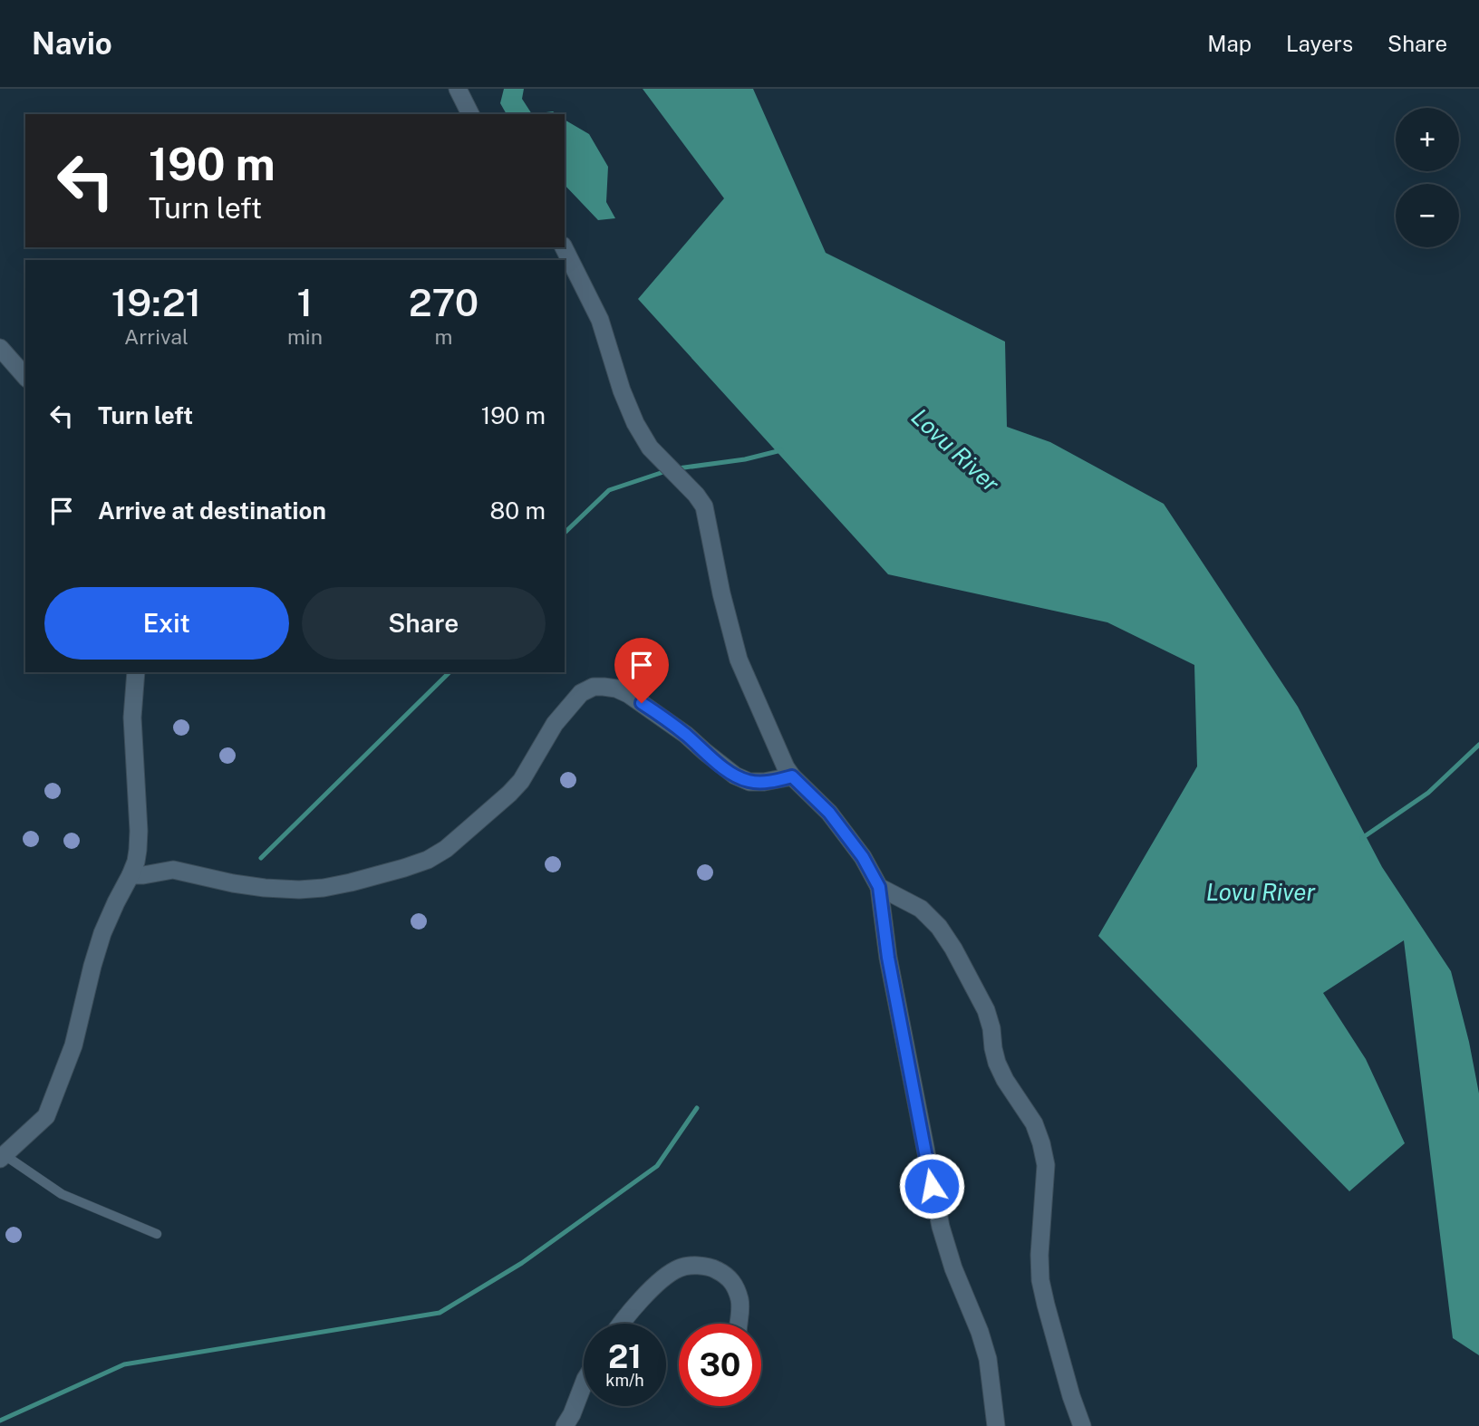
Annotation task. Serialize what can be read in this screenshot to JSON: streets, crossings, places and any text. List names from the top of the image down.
{
  "water": ["Lovu River"],
  "page": {
    "header": "Navio",
    "nav": ["Map", "Layers", "Share"],
    "map_buttons": ["+", "−"],
    "turn": ["190 m", "Turn left"],
    "eta": [
      "19:21",
      "Arrival",
      "1",
      "min",
      "270",
      "m"
    ],
    "list": [
      {
        "name": "Turn left",
        "value": "190 m"
      },
      {
        "name": "Arrive at destination",
        "value": "80 m"
      }
    ],
    "buttons": ["Exit", "Share"],
    "speed": "21 km/h",
    "limit": "30"
  }
}
